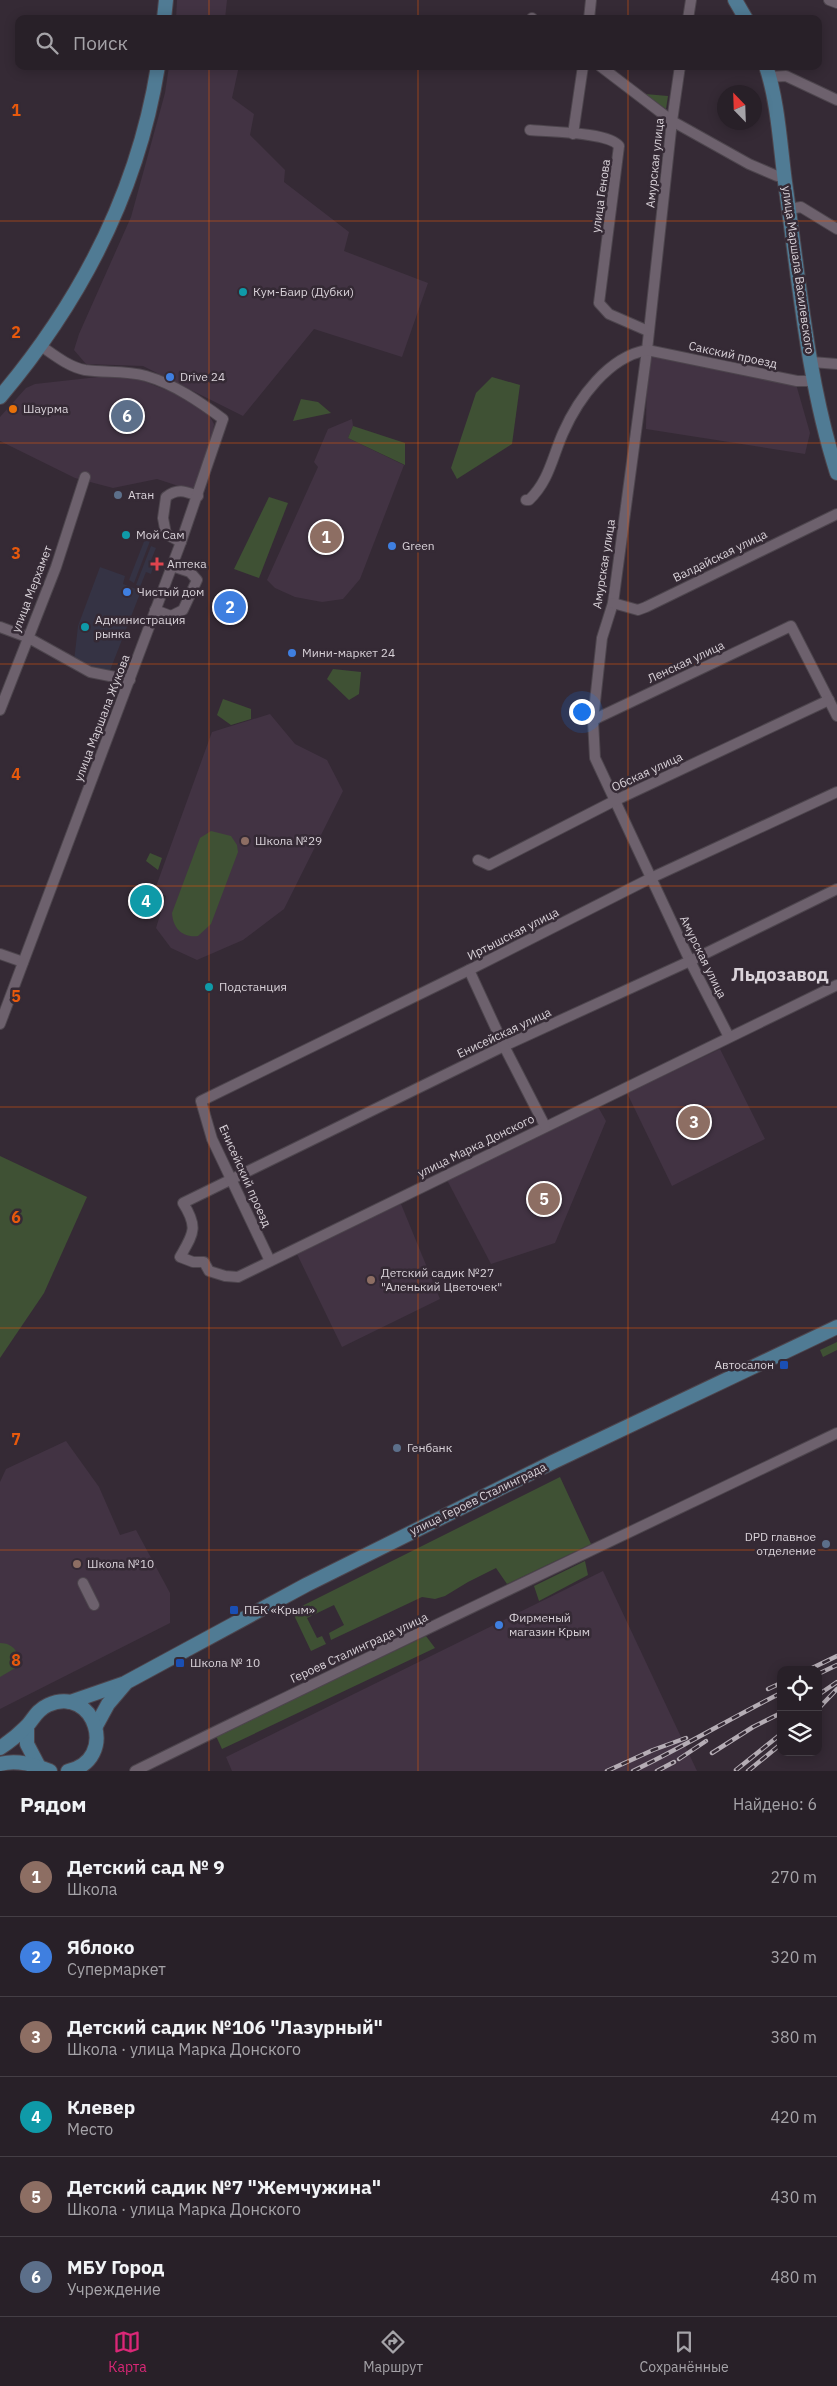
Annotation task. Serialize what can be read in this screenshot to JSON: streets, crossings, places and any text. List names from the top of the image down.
{
  "streets": {
    "main road": ["улица Маршала Василевского", "улица Героев Сталинграда"],
    "street": [
      "Амурская улица",
      "улица Генова",
      "Сакский проезд",
      "Валдайская улица",
      "улица Мерхамет",
      "Ленская улица",
      "улица Маршала Жукова",
      "Обская улица",
      "Иртышская улица",
      "Енисейская улица",
      "улица Марка Донского",
      "Енисейский проезд",
      "Героев Сталинграда улица"
    ]
  },
  "crossings": [
    ["Амурская улица", "улица Генова"],
    ["Амурская улица", "Сакский проезд"],
    ["Амурская улица", "Валдайская улица"],
    ["Амурская улица", "Ленская улица"],
    ["Амурская улица", "Обская улица"],
    ["Амурская улица", "Иртышская улица"],
    ["Амурская улица", "Енисейская улица"],
    ["Амурская улица", "улица Марка Донского"],
    ["улица Маршала Василевского", "Сакский проезд"],
    ["Ленская улица", "Обская улица"],
    ["Иртышская улица", "Енисейский проезд"],
    ["Енисейская улица", "улица Марка Донского"],
    ["Енисейская улица", "Енисейский проезд"],
    ["улица Марка Донского", "Енисейский проезд"]
  ],
  "districts": ["Льдозавод"],
  "places": {
    "other": [
      "Кум-Баир (Дубки)",
      "Drive 24",
      "Шаурма",
      "Атан",
      "Мой Сам",
      "Green",
      "Чистый дом",
      "Администрация рынка",
      "Мини-маркет 24",
      "Школа №29",
      "Подстанция",
      "Детский садик №27 \"Аленький Цветочек\"",
      "Генбанк",
      "DPD главное отделение",
      "Школа №10",
      "Фирменый магазин Крым"
    ],
    "health": ["Аптека"],
    "transit": ["Автосалон", "ПБК «Крым»", "Школа № 10"]
  },
  "north": "top left",
  "page": {
    "search": "Поиск",
    "pins": [
      "6",
      "1",
      "2",
      "4",
      "3",
      "5"
    ],
    "heading": ["Рядом", "Найдено: 6"],
    "list": [
      {
        "mark": "1",
        "name": "Детский сад № 9",
        "note": "Школа",
        "value": "270 m"
      },
      {
        "mark": "2",
        "name": "Яблоко",
        "note": "Супермаркет",
        "value": "320 m"
      },
      {
        "mark": "3",
        "name": "Детский садик №106 \"Лазурный\"",
        "note": "Школа · улица Марка Донского",
        "value": "380 m"
      },
      {
        "mark": "4",
        "name": "Клевер",
        "note": "Место",
        "value": "420 m"
      },
      {
        "mark": "5",
        "name": "Детский садик №7 \"Жемчужина\"",
        "note": "Школа · улица Марка Донского",
        "value": "430 m"
      },
      {
        "mark": "6",
        "name": "МБУ Город",
        "note": "Учреждение",
        "value": "480 m"
      }
    ],
    "nav": ["Карта", "Маршрут", "Сохранённые"]
  },
  "grid": {
    "rows": [
      "1",
      "2",
      "3",
      "4",
      "5",
      "6",
      "7",
      "8"
    ]
  }
}
